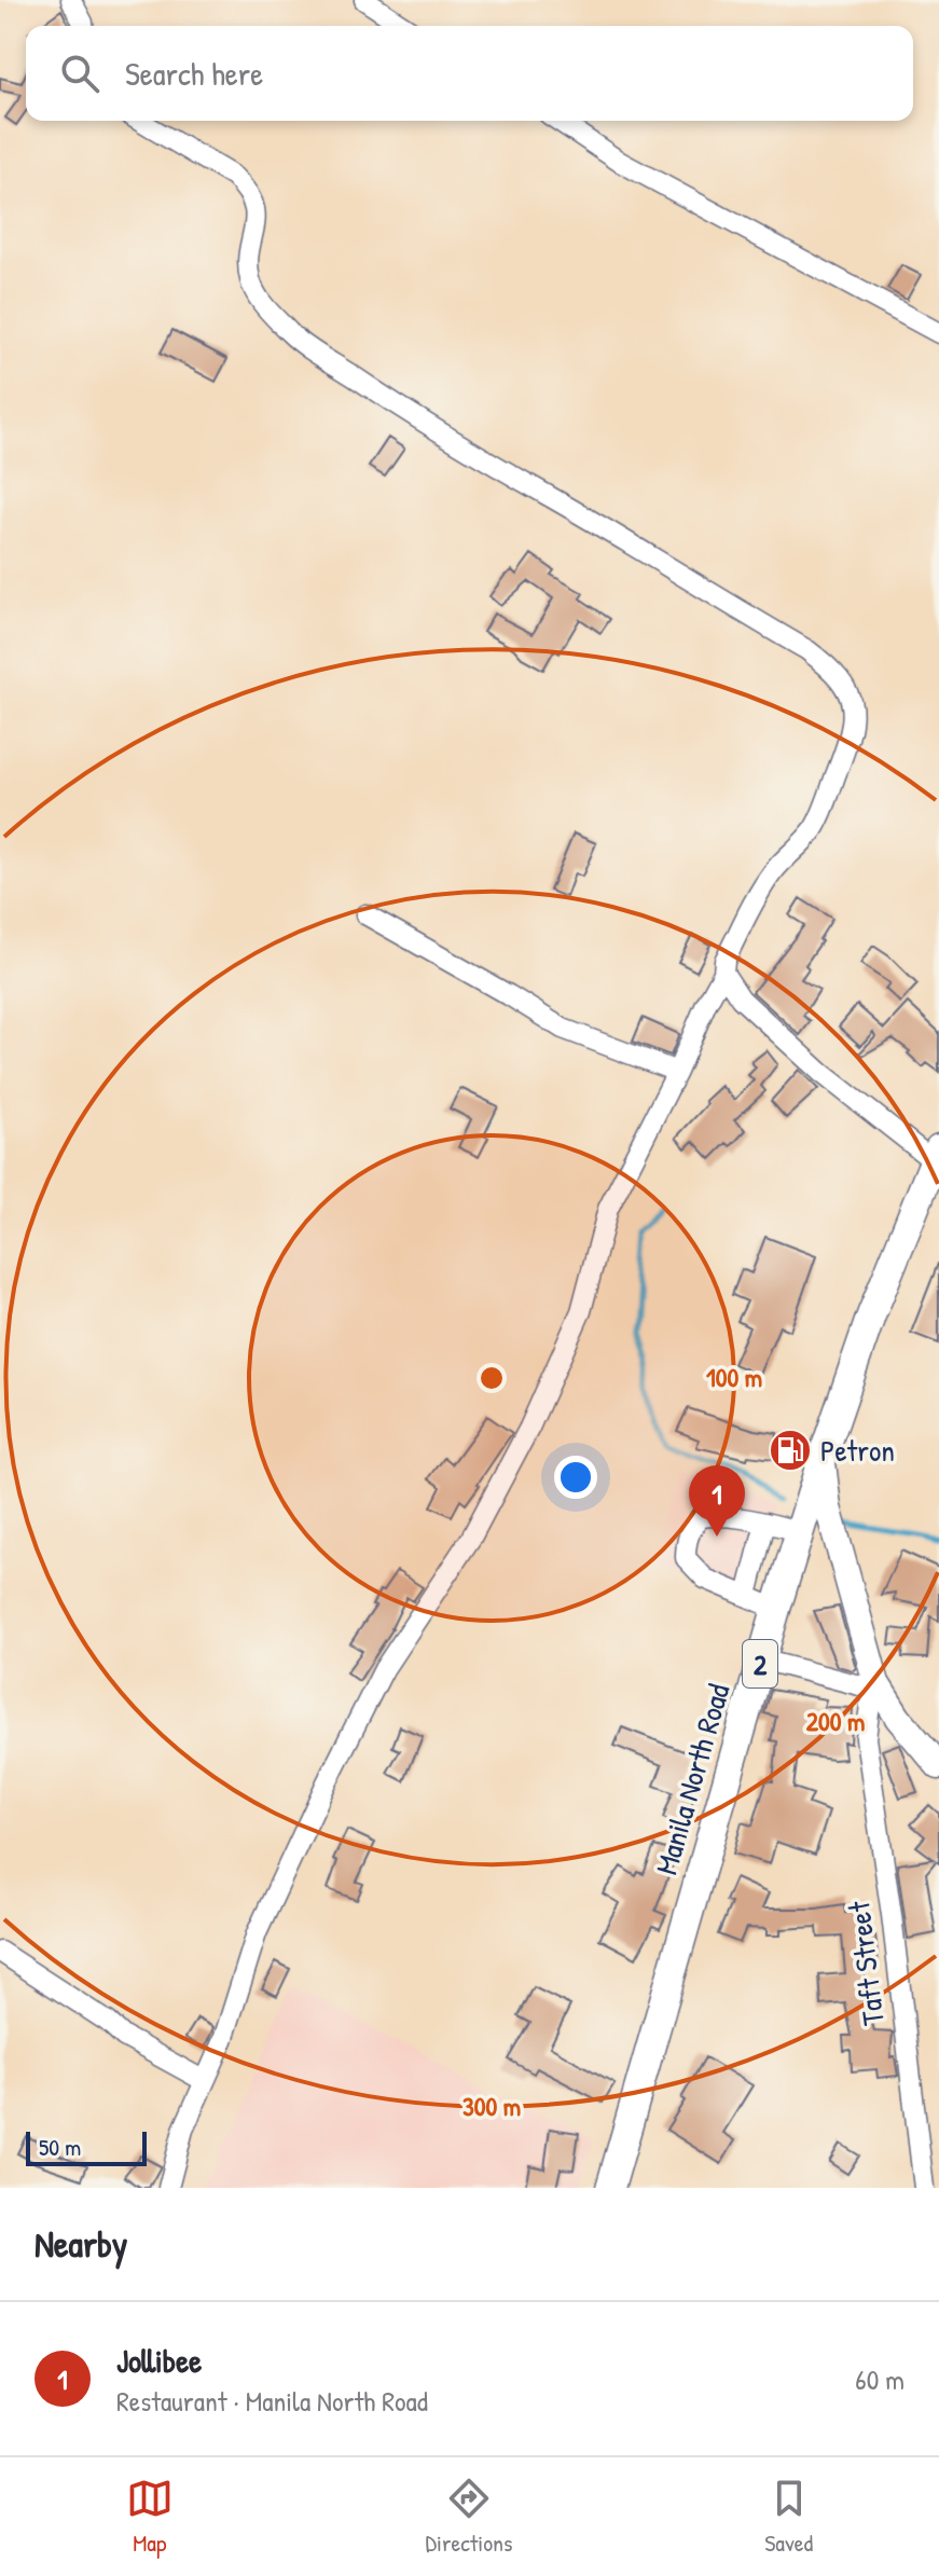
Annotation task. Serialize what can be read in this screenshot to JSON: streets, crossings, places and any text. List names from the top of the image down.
{
  "streets": {
    "highway": ["2", "Manila North Road"],
    "street": ["Taft Street"]
  },
  "places": {
    "fuel station": ["Petron"]
  },
  "scale_bar": "50 m",
  "page": {
    "search": "Search here",
    "pins": "1",
    "scale": "50 m",
    "heading": "Nearby",
    "list": [
      {
        "mark": "1",
        "name": "Jollibee",
        "note": "Restaurant · Manila North Road",
        "value": "60 m"
      }
    ],
    "nav": ["Map", "Directions", "Saved"]
  },
  "rings": ["100 m", "200 m", "300 m"]
}
